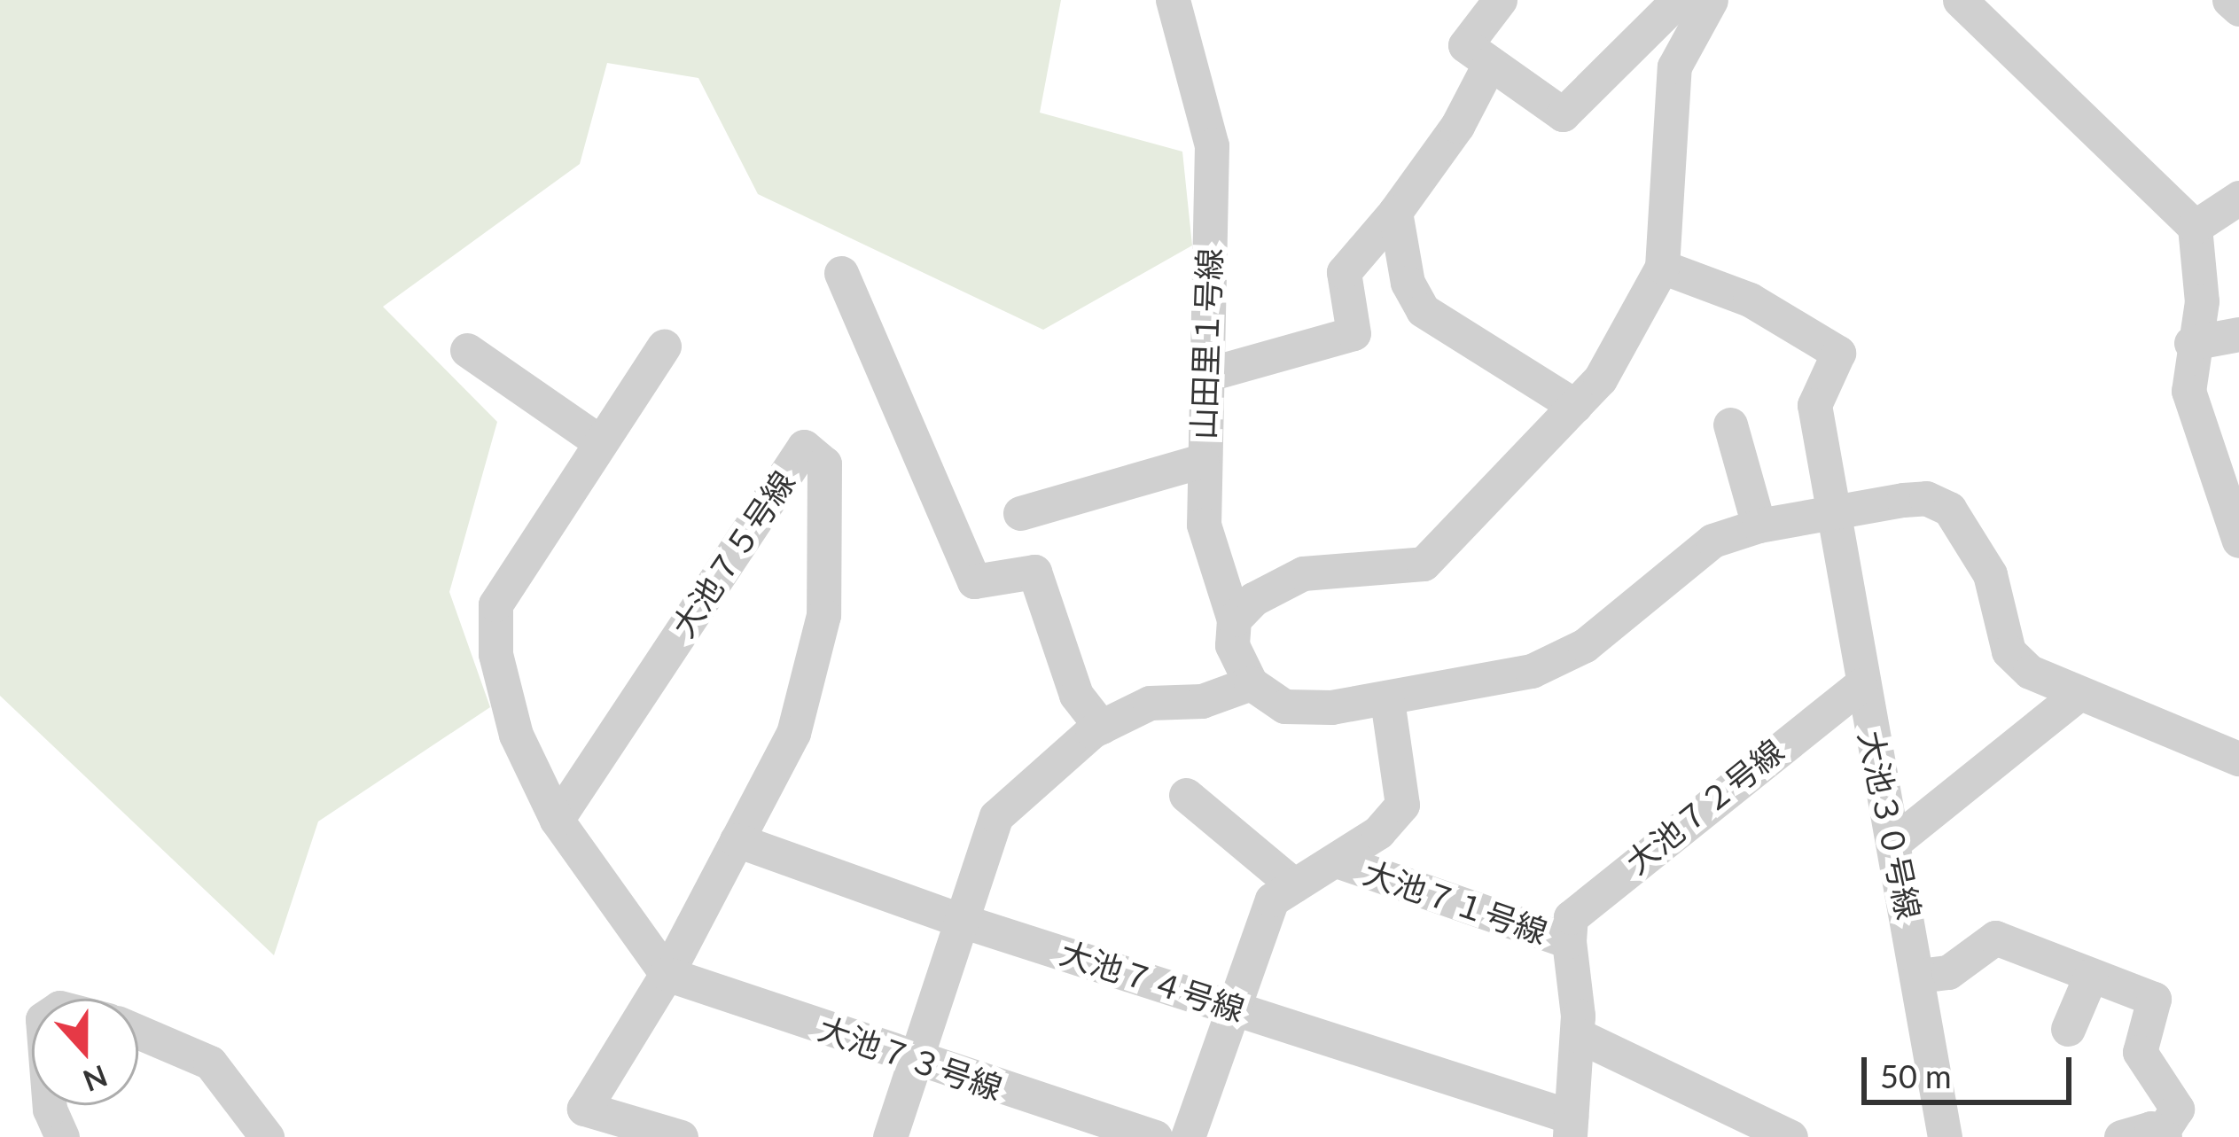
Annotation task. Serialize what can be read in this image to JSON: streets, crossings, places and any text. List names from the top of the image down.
{
  "streets": {
    "street": [
      "山田里１号線",
      "大池７５号線",
      "大池７２号線",
      "大池３０号線",
      "大池７１号線",
      "大池７４号線",
      "大池７３号線"
    ]
  },
  "crossings": [
    ["大池７５号線", "大池７４号線"],
    ["大池７５号線", "大池７３号線"],
    ["大池７２号線", "大池３０号線"],
    ["大池７２号線", "大池７１号線"],
    ["大池７１号線", "大池７４号線"]
  ],
  "scale_bar": "50 m",
  "north": "bottom"
}
